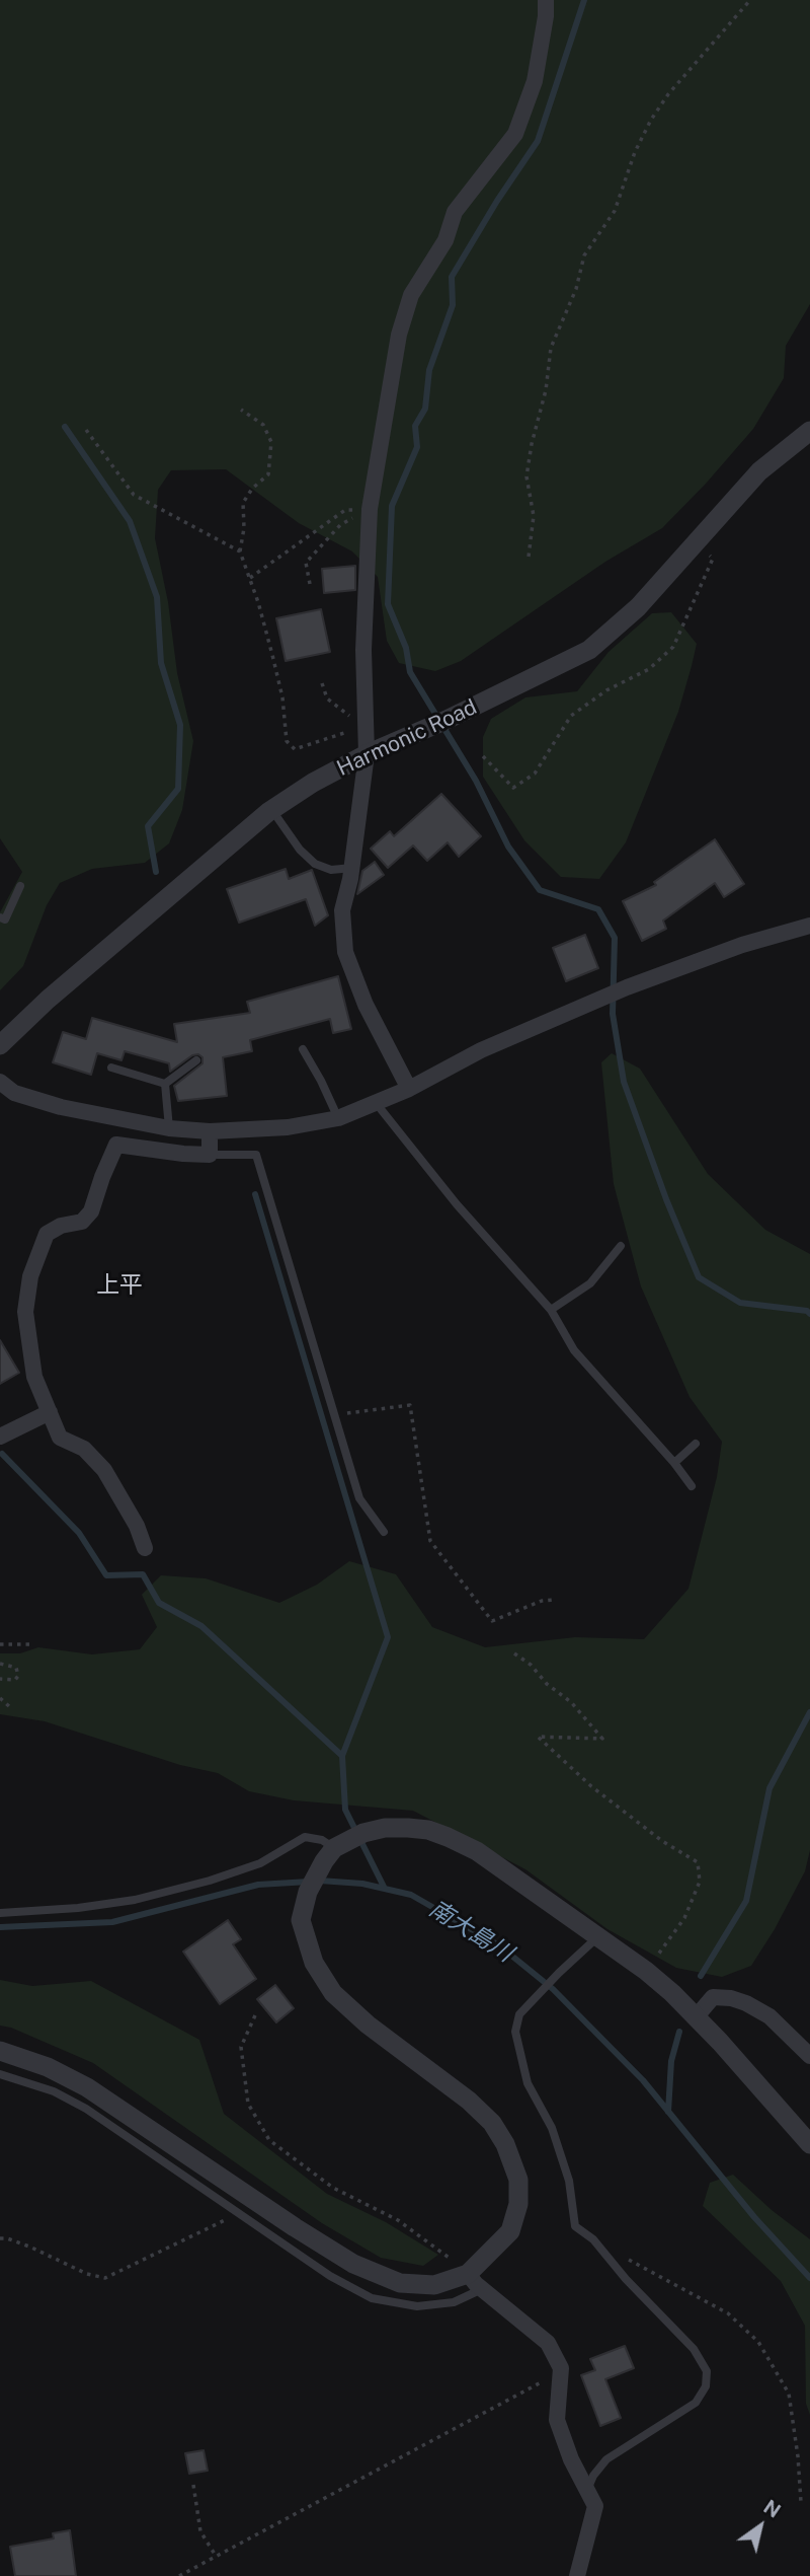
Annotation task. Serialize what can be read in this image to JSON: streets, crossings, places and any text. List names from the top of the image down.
{
  "streets": {
    "street": ["Harmonic Road"]
  },
  "districts": ["上平"],
  "water": ["南大島川"],
  "north": "top right"
}
